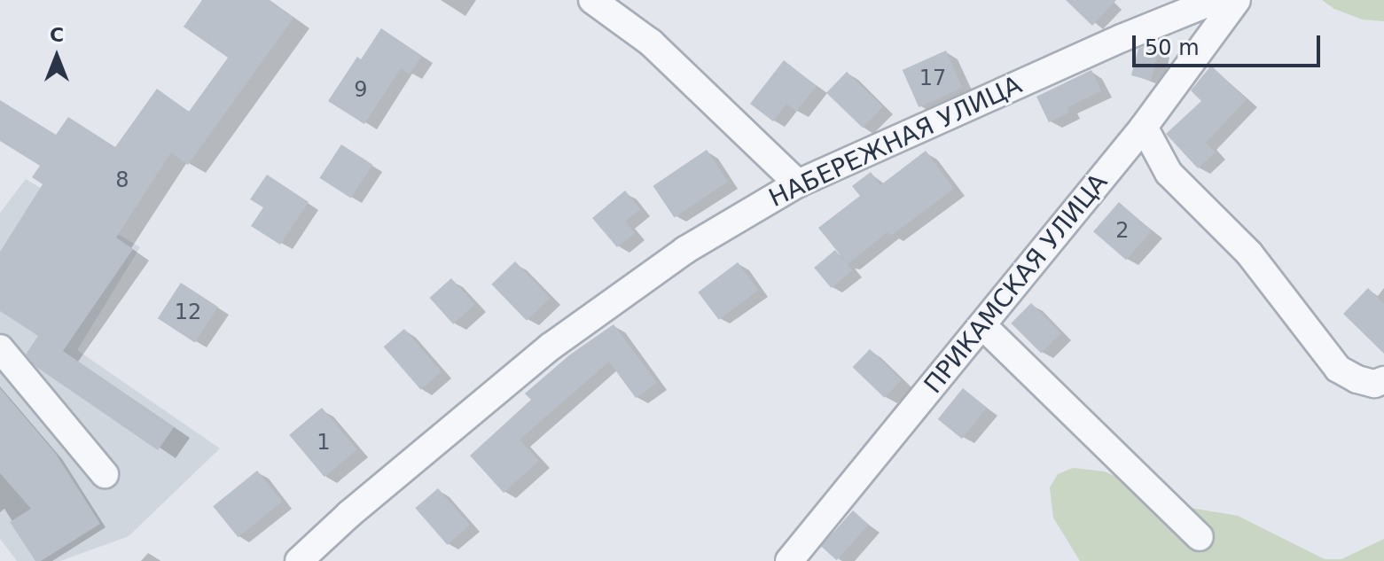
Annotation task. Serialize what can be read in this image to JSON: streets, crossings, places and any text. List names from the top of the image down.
{
  "streets": {
    "street": ["НАБЕРЕЖНАЯ УЛИЦА", "ПРИКАМСКАЯ УЛИЦА"]
  },
  "house_numbers": [
    "17",
    "9",
    "8",
    "2",
    "12",
    "1"
  ],
  "scale_bar": "50 m",
  "north": "top"
}
